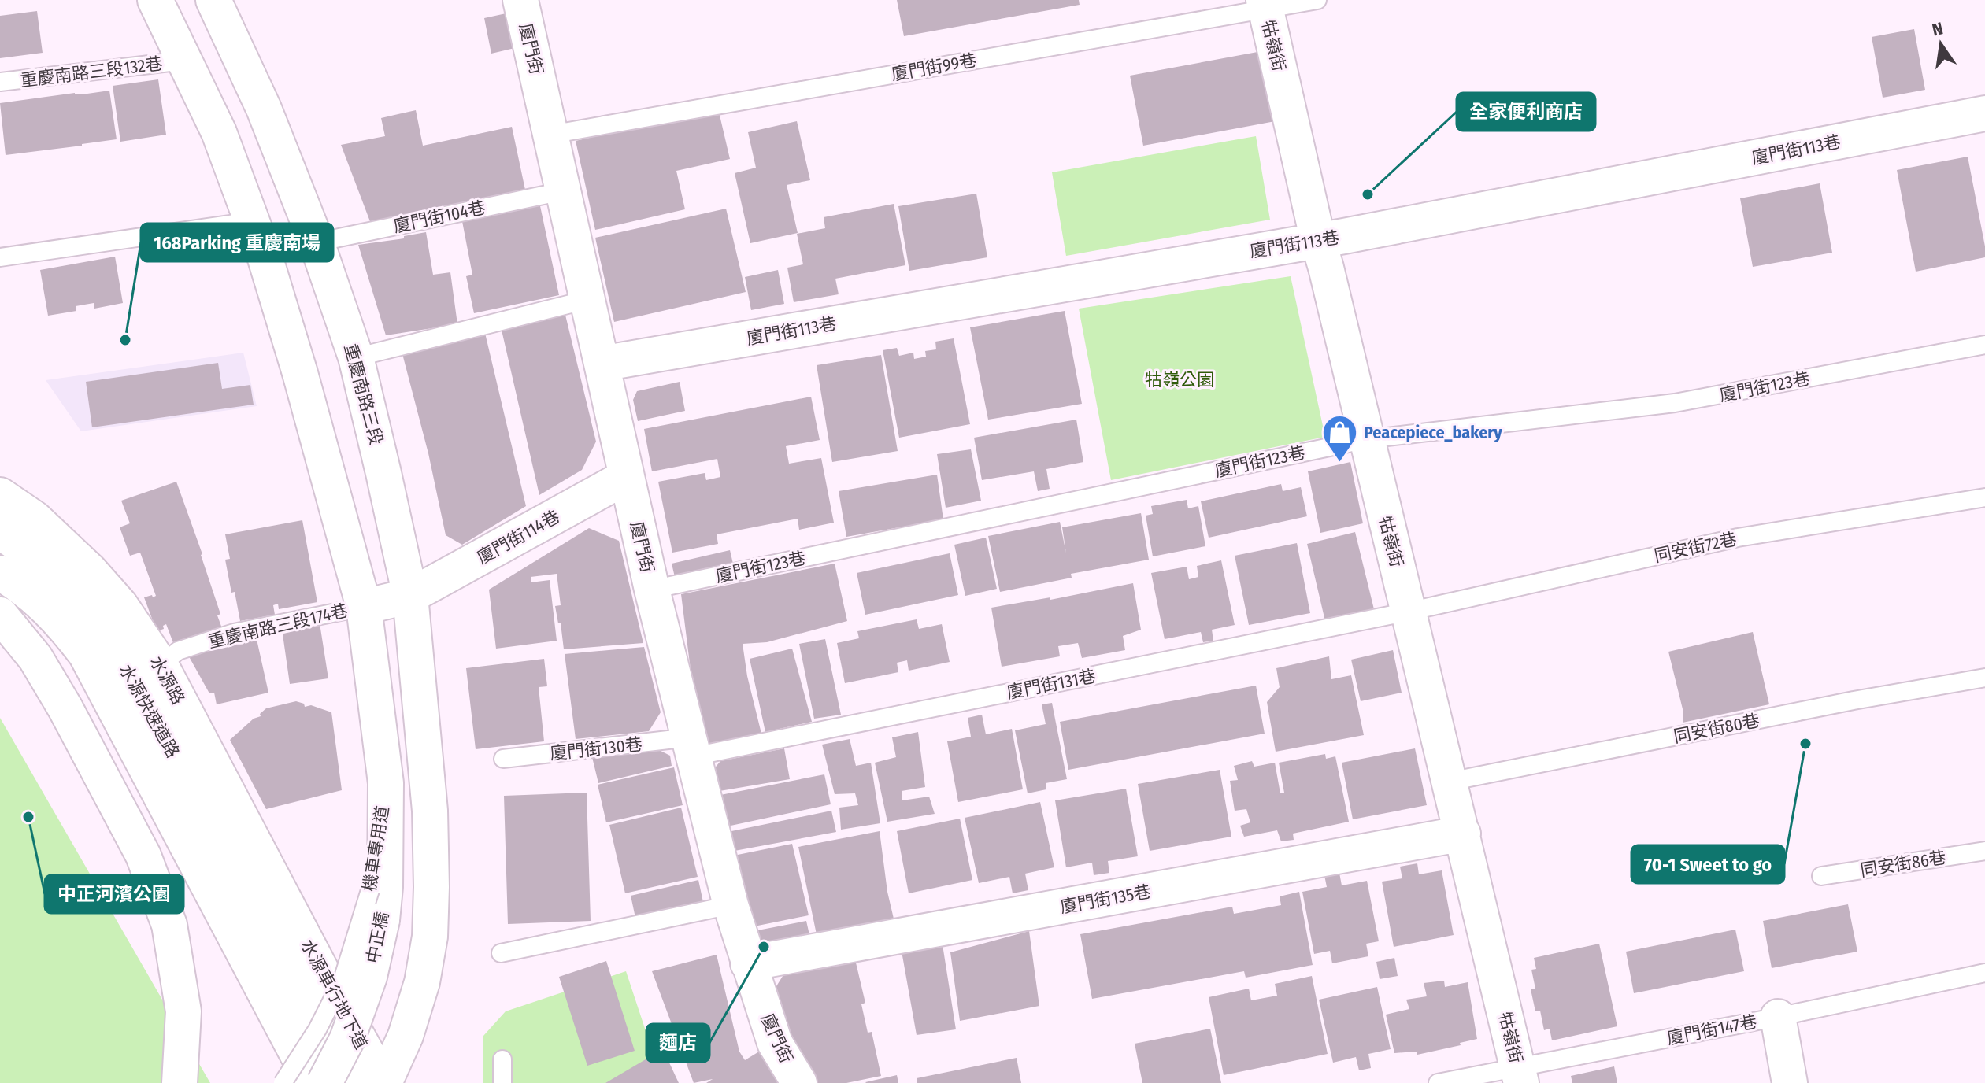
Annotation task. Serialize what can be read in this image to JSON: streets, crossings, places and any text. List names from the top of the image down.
{
  "streets": {
    "main road": [
      "牯嶺街",
      "廈門街",
      "廈門街113巷",
      "重慶南路三段",
      "廈門街114巷",
      "水源路",
      "水源快速道路",
      "廈門街135巷",
      "中正橋",
      "水源車行地下道"
    ],
    "lane": [
      "廈門街99巷",
      "重慶南路三段132巷",
      "廈門街104巷",
      "廈門街123巷",
      "同安街72巷",
      "重慶南路三段174巷",
      "廈門街131巷",
      "同安街80巷",
      "廈門街130巷",
      "機車專用道",
      "同安街86巷",
      "廈門街147巷"
    ]
  },
  "crossings": [
    ["牯嶺街", "廈門街99巷"],
    ["牯嶺街", "廈門街113巷"],
    ["牯嶺街", "廈門街123巷"],
    ["牯嶺街", "同安街72巷"],
    ["牯嶺街", "廈門街131巷"],
    ["牯嶺街", "同安街80巷"],
    ["牯嶺街", "廈門街135巷"],
    ["牯嶺街", "廈門街147巷"],
    ["廈門街", "廈門街99巷"],
    ["廈門街", "廈門街113巷"],
    ["廈門街", "廈門街104巷"],
    ["廈門街", "廈門街123巷"],
    ["廈門街", "廈門街114巷"],
    ["廈門街", "廈門街131巷"],
    ["廈門街", "廈門街130巷"],
    ["廈門街", "廈門街135巷"],
    ["廈門街104巷", "重慶南路三段"],
    ["重慶南路三段", "廈門街114巷"],
    ["廈門街114巷", "重慶南路三段174巷"],
    ["廈門街114巷", "中正橋"],
    ["同安街72巷", "廈門街131巷"],
    ["重慶南路三段174巷", "水源路"],
    ["重慶南路三段174巷", "中正橋"],
    ["水源路", "水源快速道路"],
    ["水源路", "水源車行地下道"],
    ["廈門街131巷", "廈門街130巷"],
    ["水源快速道路", "水源車行地下道"],
    ["機車專用道", "中正橋"]
  ],
  "parks": ["牯嶺公園"],
  "places": {
    "other": [
      "全家便利商店",
      "168Parking 重慶南場",
      "70-1 Sweet to go",
      "中正河濱公園",
      "麵店"
    ],
    "shop": ["Peacepiece_bakery"]
  },
  "north": "top"
}
